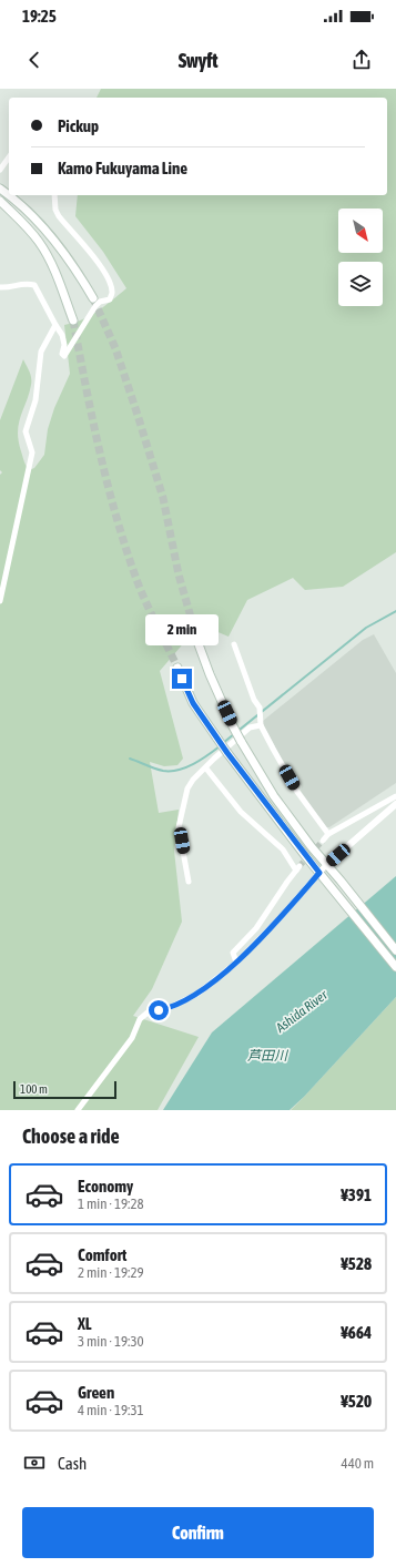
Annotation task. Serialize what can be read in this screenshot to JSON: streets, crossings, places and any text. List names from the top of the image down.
{
  "water": ["Ashida River", "芦田川"],
  "scale_bar": "100 m",
  "north": "bottom right",
  "page": {
    "status": "19:25",
    "header": "Swyft",
    "banner": ["Pickup", "Kamo Fukuyama Line"],
    "bubble": "2 min",
    "scale": "100 m",
    "heading": "Choose a ride",
    "list": [
      {
        "name": "Economy",
        "note": "1 min · 19:28",
        "value": "¥391"
      },
      {
        "name": "Comfort",
        "note": "2 min · 19:29",
        "value": "¥528"
      },
      {
        "name": "XL",
        "note": "3 min · 19:30",
        "value": "¥664"
      },
      {
        "name": "Green",
        "note": "4 min · 19:31",
        "value": "¥520"
      }
    ],
    "pay": ["Cash", "440 m"],
    "buttons": "Confirm"
  }
}
